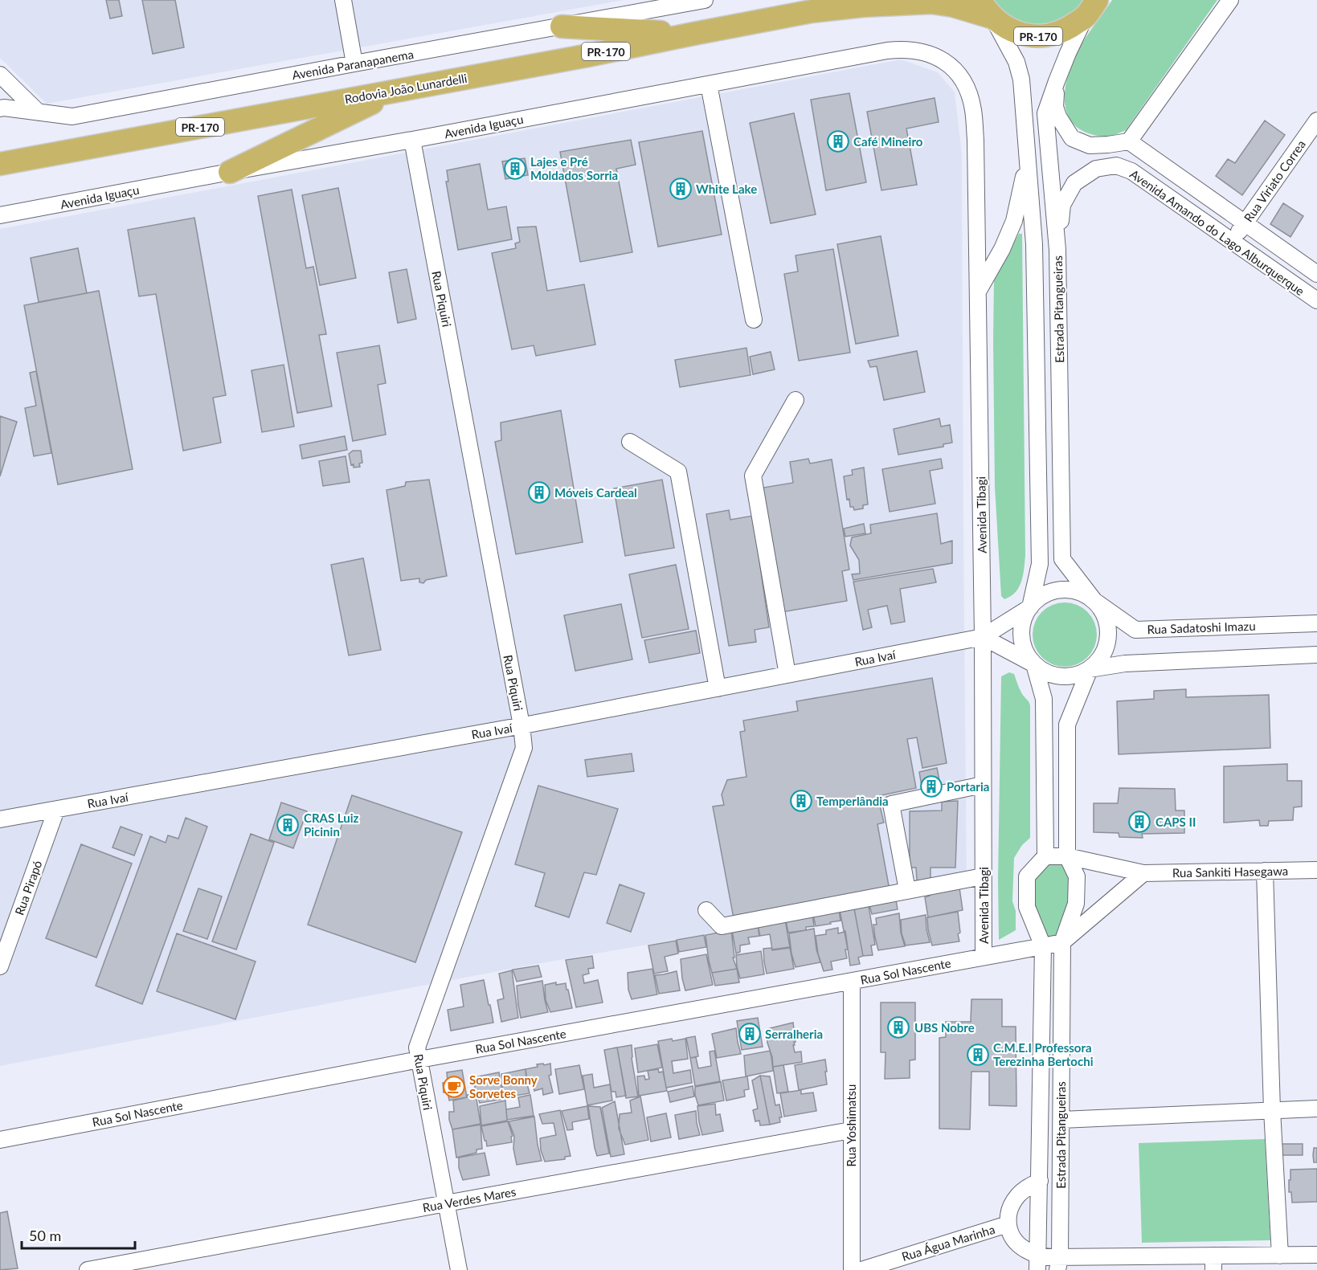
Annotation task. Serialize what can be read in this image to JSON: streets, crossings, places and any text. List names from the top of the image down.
{
  "streets": {
    "highway": ["PR-170", "Rodovia João Lunardelli"],
    "street": [
      "Avenida Paranapanema",
      "Avenida Iguaçu",
      "Rua Viriato Correa",
      "Avenida Amando do Lago Alburquerque",
      "Rua Piquiri",
      "Estrada Pitangueiras",
      "Avenida Tibagi",
      "Rua Sadatoshi Imazu",
      "Rua Ivaí",
      "Rua Sankiti Hasegawa",
      "Rua Pirapó",
      "Rua Sol Nascente",
      "Rua Yoshimatsu",
      "Rua Verdes Mares",
      "Rua Água Marinha"
    ]
  },
  "crossings": [
    ["PR-170", "Rodovia João Lunardelli"],
    ["PR-170", "Estrada Pitangueiras"],
    ["Rodovia João Lunardelli", "Estrada Pitangueiras"],
    ["Avenida Iguaçu", "Rua Piquiri"],
    ["Avenida Iguaçu", "Avenida Tibagi"],
    ["Rua Viriato Correa", "Avenida Amando do Lago Alburquerque"],
    ["Avenida Amando do Lago Alburquerque", "Estrada Pitangueiras"],
    ["Rua Piquiri", "Rua Ivaí"],
    ["Rua Piquiri", "Rua Sol Nascente"],
    ["Rua Piquiri", "Rua Verdes Mares"],
    ["Estrada Pitangueiras", "Rua Sadatoshi Imazu"],
    ["Estrada Pitangueiras", "Rua Ivaí"],
    ["Estrada Pitangueiras", "Rua Sankiti Hasegawa"],
    ["Estrada Pitangueiras", "Rua Sol Nascente"],
    ["Avenida Tibagi", "Rua Ivaí"],
    ["Avenida Tibagi", "Rua Sol Nascente"],
    ["Rua Sadatoshi Imazu", "Rua Ivaí"],
    ["Rua Ivaí", "Rua Pirapó"],
    ["Rua Sol Nascente", "Rua Yoshimatsu"],
    ["Rua Yoshimatsu", "Rua Verdes Mares"]
  ],
  "places": {
    "building": [
      "Café Mineiro",
      "Lajes e Pré Moldados Sorria",
      "White Lake",
      "Móveis Cardeal",
      "Portaria",
      "Temperlândia",
      "CAPS II",
      "CRAS Luiz Picinin",
      "UBS Nobre",
      "Serralheria",
      "C.M.E.I Professora Terezinha Bertochi"
    ],
    "cafe": ["Sorve Bonny Sorvetes"]
  },
  "scale_bar": "50 m"
}
